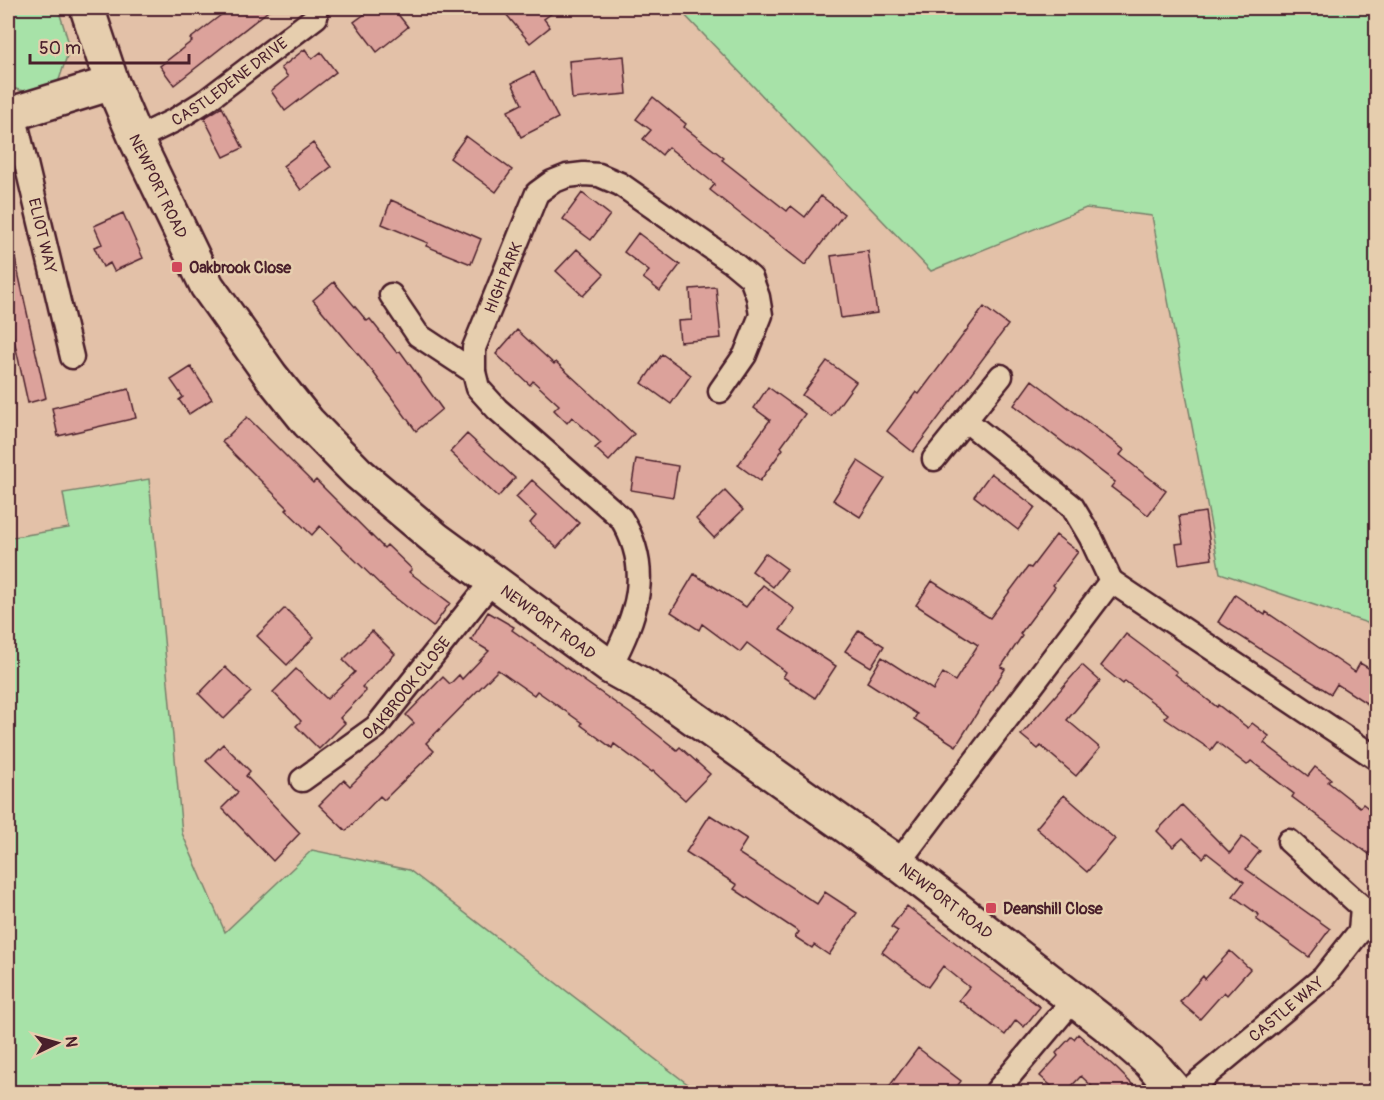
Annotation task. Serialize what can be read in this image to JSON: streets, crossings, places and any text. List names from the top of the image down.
{
  "streets": {
    "main road": ["NEWPORT ROAD"],
    "street": [
      "CASTLEDENE DRIVE",
      "ELIOT WAY",
      "HIGH PARK",
      "OAKBROOK CLOSE",
      "CASTLE WAY"
    ]
  },
  "crossings": [
    ["CASTLEDENE DRIVE", "NEWPORT ROAD"],
    ["NEWPORT ROAD", "OAKBROOK CLOSE"]
  ],
  "places": {
    "transit": ["Oakbrook Close", "Deanshill Close"]
  },
  "scale_bar": "50 m",
  "north": "right"
}
